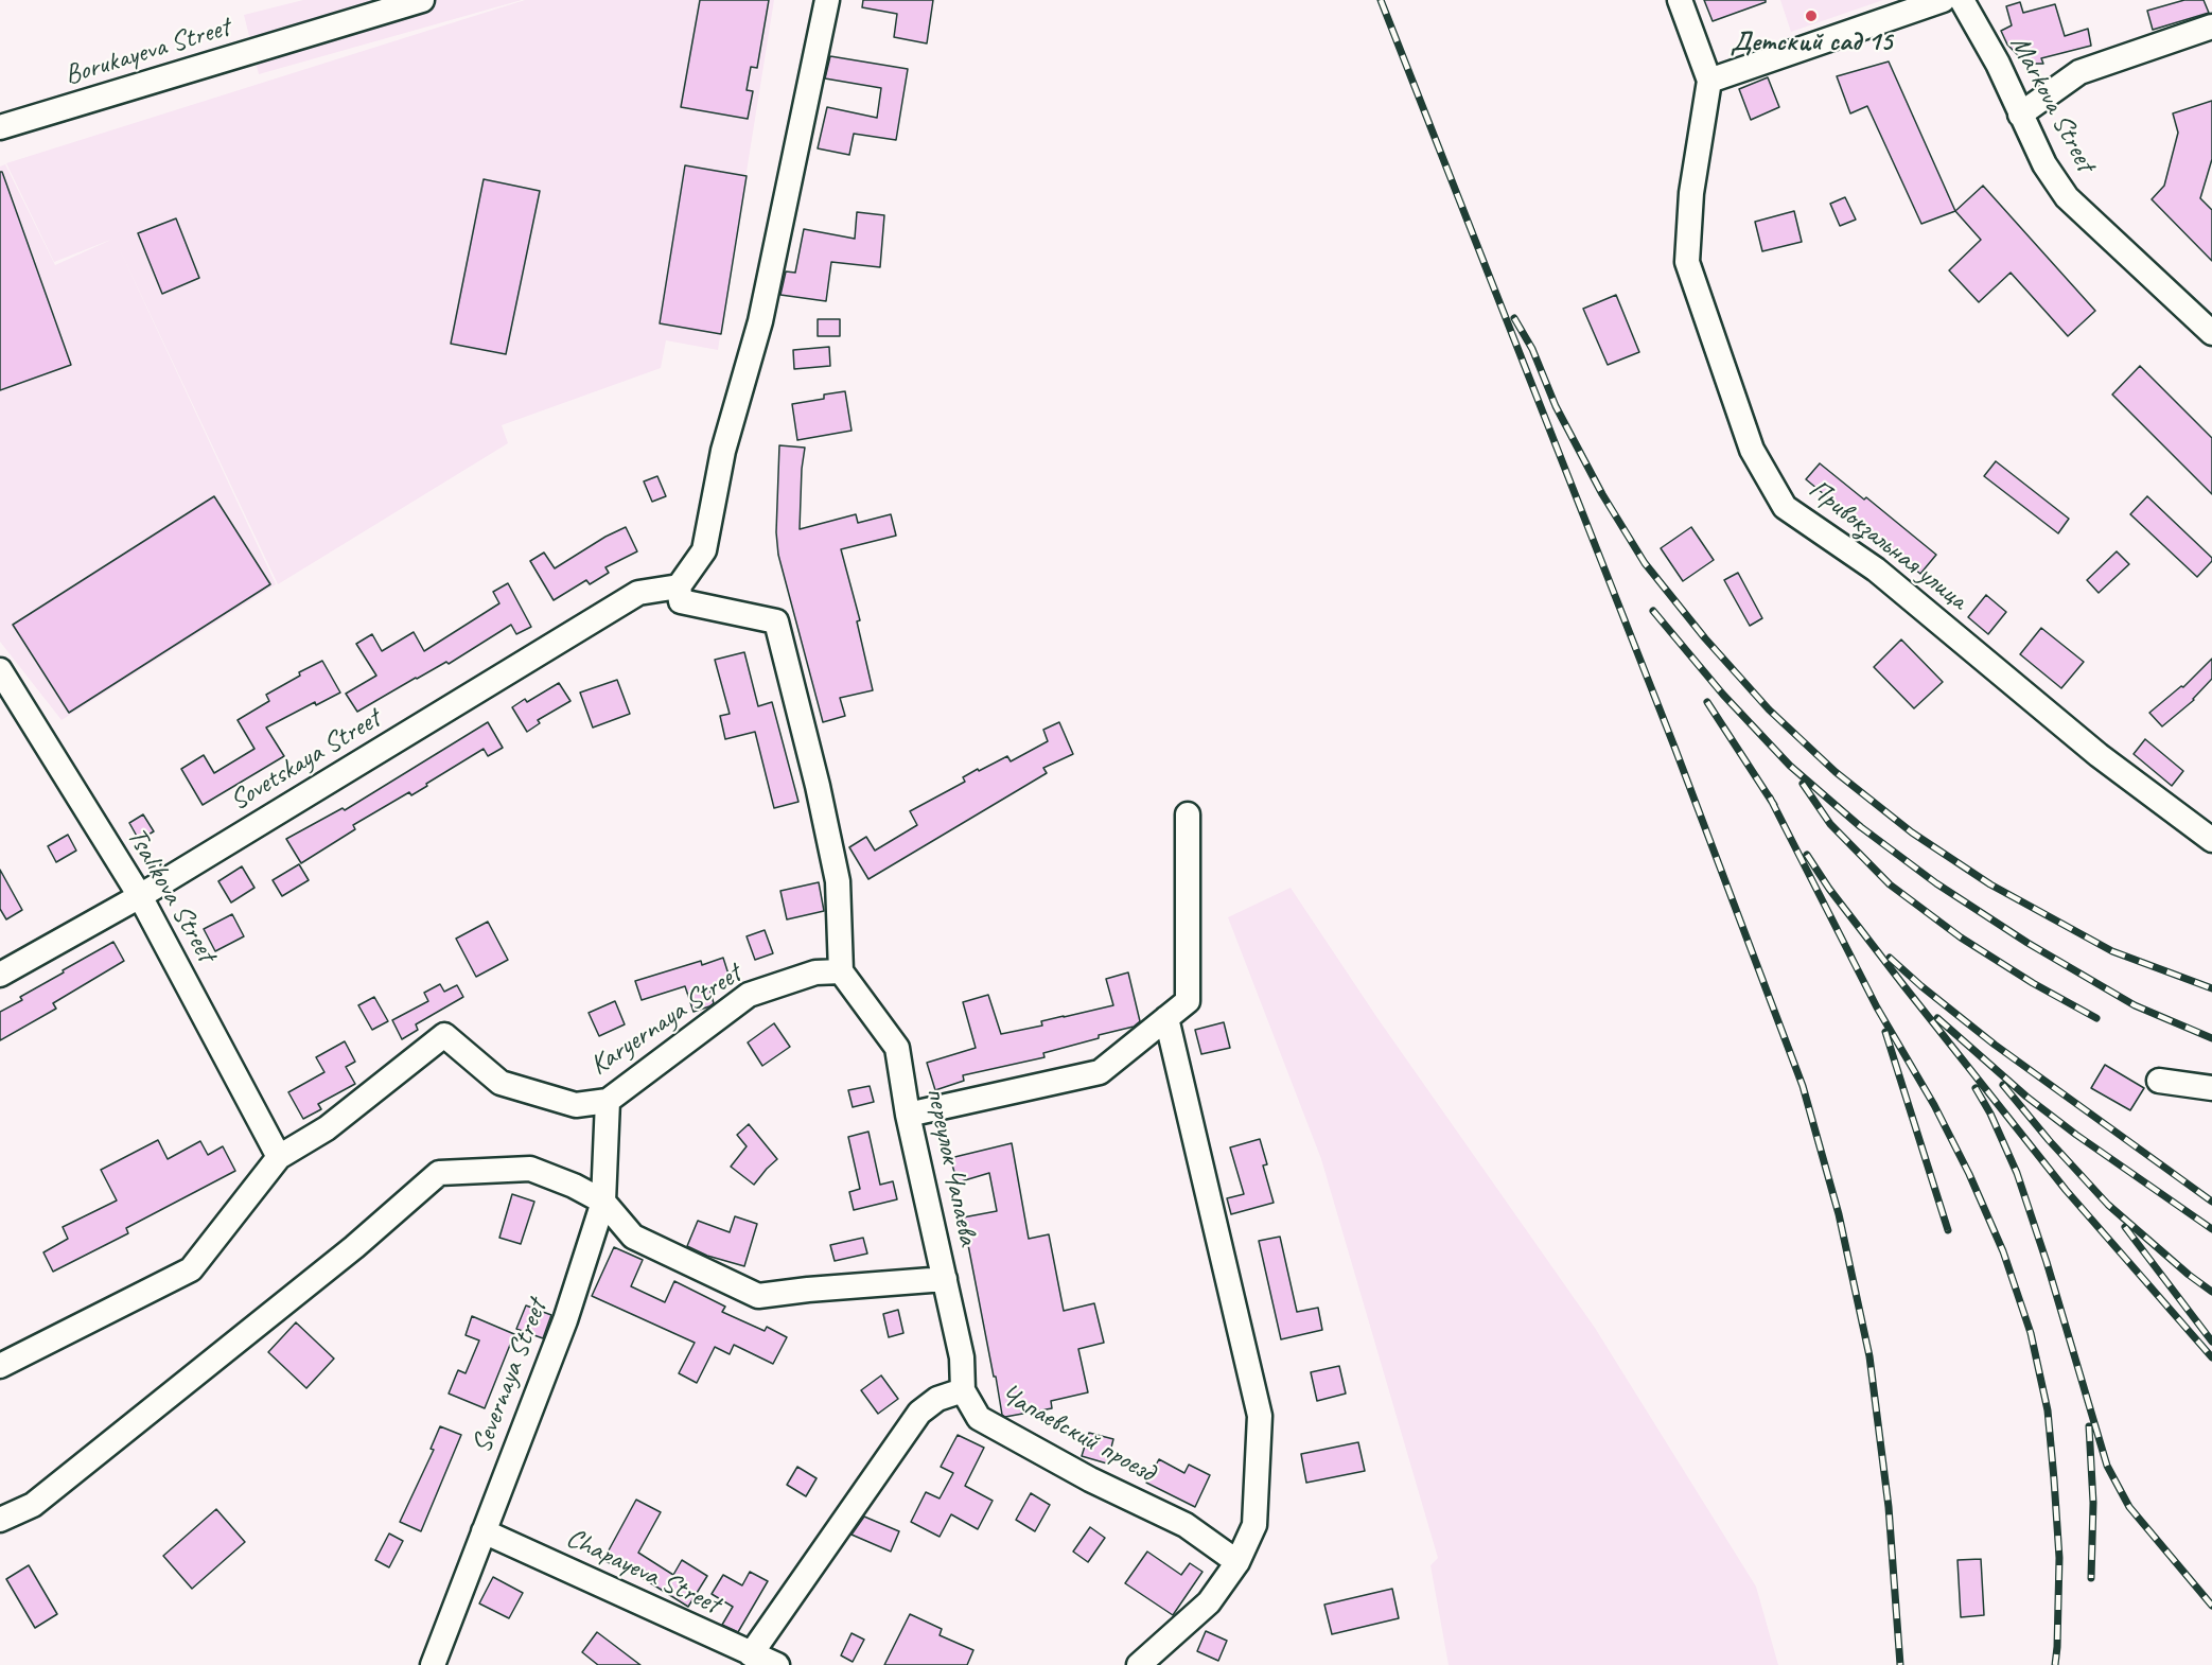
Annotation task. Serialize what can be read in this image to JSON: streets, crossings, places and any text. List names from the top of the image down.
{
  "streets": {
    "street": [
      "Borukayeva Street",
      "Markova Street",
      "Привокзальная улица",
      "Sovetskaya Street",
      "Tsalikova Street",
      "Karyernaya Street",
      "переулок Чапаева",
      "Severnaya Street",
      "Чапаевский проезд",
      "Chapayeva Street"
    ]
  },
  "crossings": [
    ["Sovetskaya Street", "Tsalikova Street"],
    ["Tsalikova Street", "Karyernaya Street"],
    ["Karyernaya Street", "переулок Чапаева"],
    ["Karyernaya Street", "Severnaya Street"],
    ["переулок Чапаева", "Чапаевский проезд"],
    ["Severnaya Street", "Chapayeva Street"],
    ["Чапаевский проезд", "Chapayeva Street"]
  ],
  "places": ["Детский сад 15"]
}
